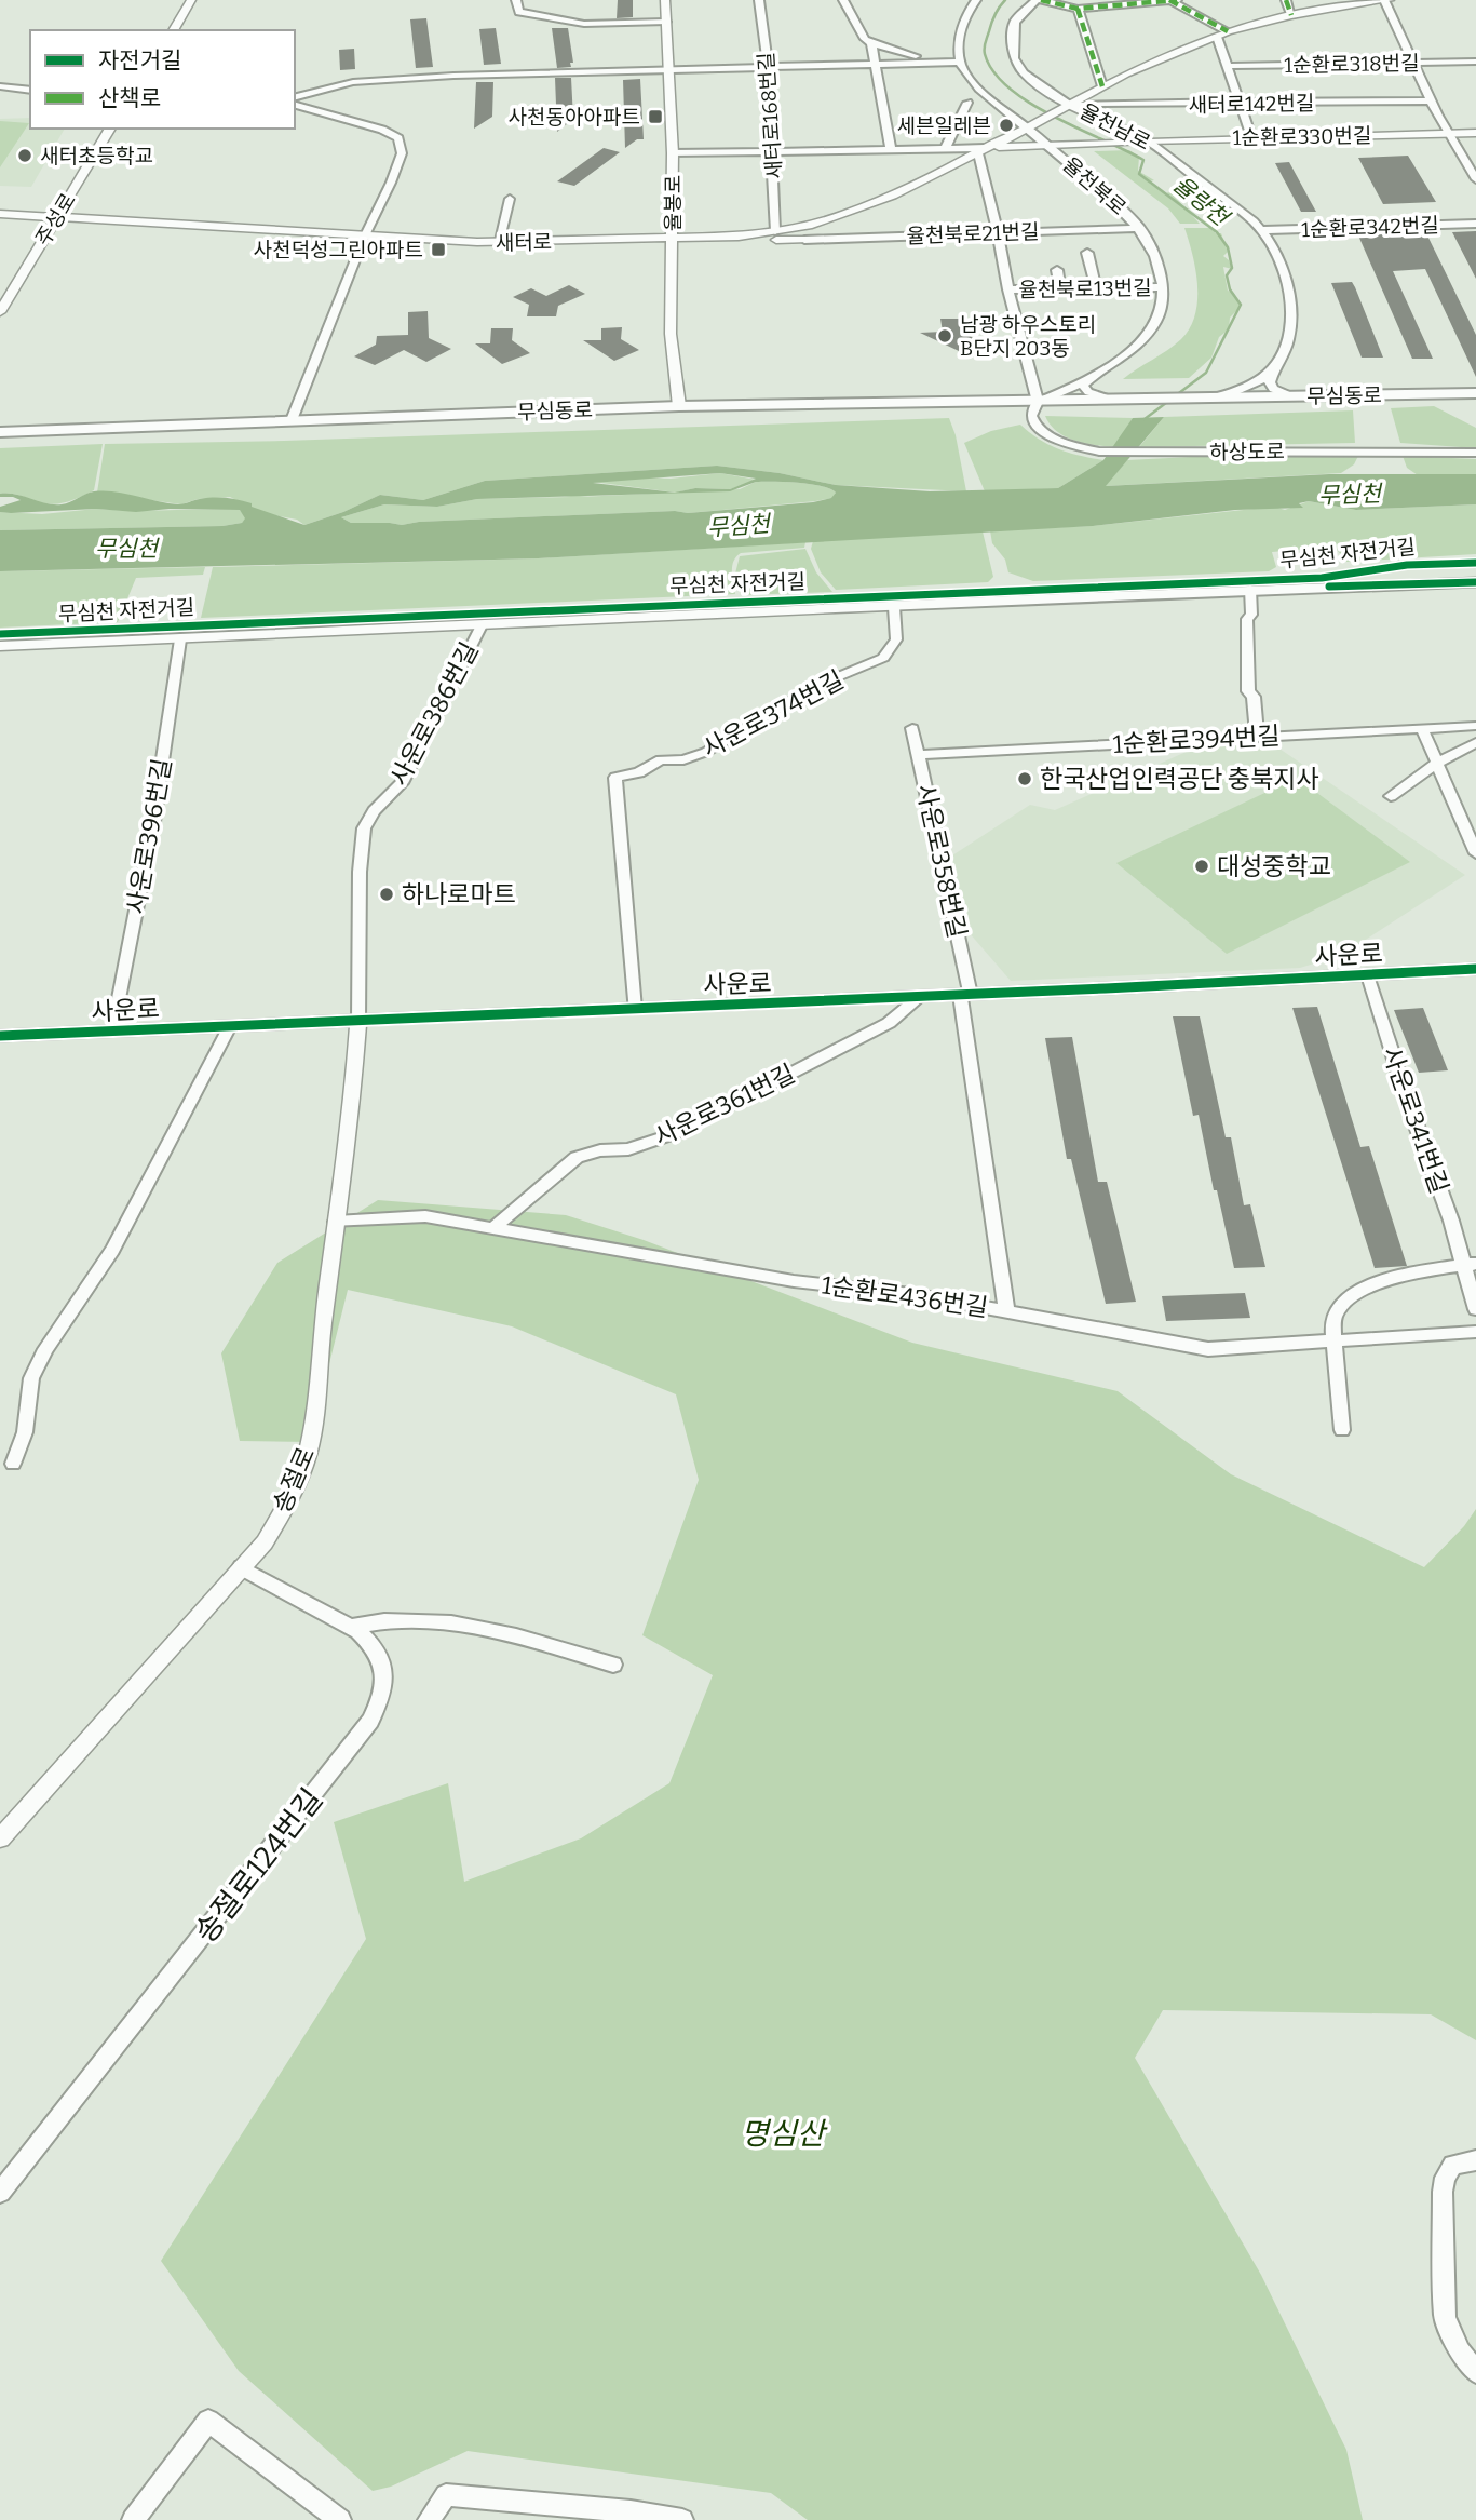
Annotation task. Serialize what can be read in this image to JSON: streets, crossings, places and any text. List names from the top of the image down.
{
  "streets": {
    "main road": ["무심동로"],
    "street": [
      "1순환로318번길",
      "새터로142번길",
      "새터로168번길",
      "율천남로",
      "1순환로330번길",
      "율천북로",
      "율봉로",
      "주성로",
      "1순환로342번길",
      "율천북로21번길",
      "새터로",
      "율천북로13번길",
      "하상도로",
      "사운로386번길",
      "사운로374번길",
      "1순환로394번길",
      "사운로396번길",
      "사운로358번길",
      "사운로",
      "사운로361번길",
      "사운로341번길",
      "1순환로436번길",
      "송절로",
      "송절로124번길"
    ],
    "cycle path": ["무심천 자전거길"]
  },
  "crossings": [
    ["새터로142번길", "율천남로"],
    ["새터로142번길", "새터로"],
    ["새터로168번길", "새터로"],
    ["율천남로", "1순환로330번길"],
    ["율천남로", "1순환로342번길"],
    ["율천남로", "새터로"],
    ["1순환로330번길", "율천북로"],
    ["1순환로330번길", "새터로"],
    ["율천북로", "율천북로21번길"],
    ["율천북로", "새터로"],
    ["율천북로", "율천북로13번길"],
    ["율천북로", "무심동로"],
    ["율천북로", "하상도로"],
    ["율봉로", "새터로"],
    ["율봉로", "무심동로"],
    ["주성로", "새터로"],
    ["무심동로", "하상도로"],
    ["사운로386번길", "사운로"],
    ["사운로386번길", "송절로"],
    ["사운로374번길", "사운로"],
    ["1순환로394번길", "사운로358번길"],
    ["사운로396번길", "사운로"],
    ["사운로358번길", "사운로"],
    ["사운로358번길", "1순환로436번길"],
    ["사운로", "사운로361번길"],
    ["사운로", "사운로341번길"],
    ["사운로", "송절로"],
    ["사운로361번길", "1순환로436번길"],
    ["1순환로436번길", "송절로"],
    ["송절로", "송절로124번길"]
  ],
  "water": ["율량천", "무심천"],
  "parks": ["명심산"],
  "places": {
    "transit": ["사천동아아파트", "사천덕성그린아파트"],
    "other": [
      "세븐일레븐",
      "새터초등학교",
      "남광 하우스토리 B단지 203동",
      "한국산업인력공단 충북지사",
      "대성중학교",
      "하나로마트"
    ]
  },
  "legend": ["자전거길", "산책로"]
}
